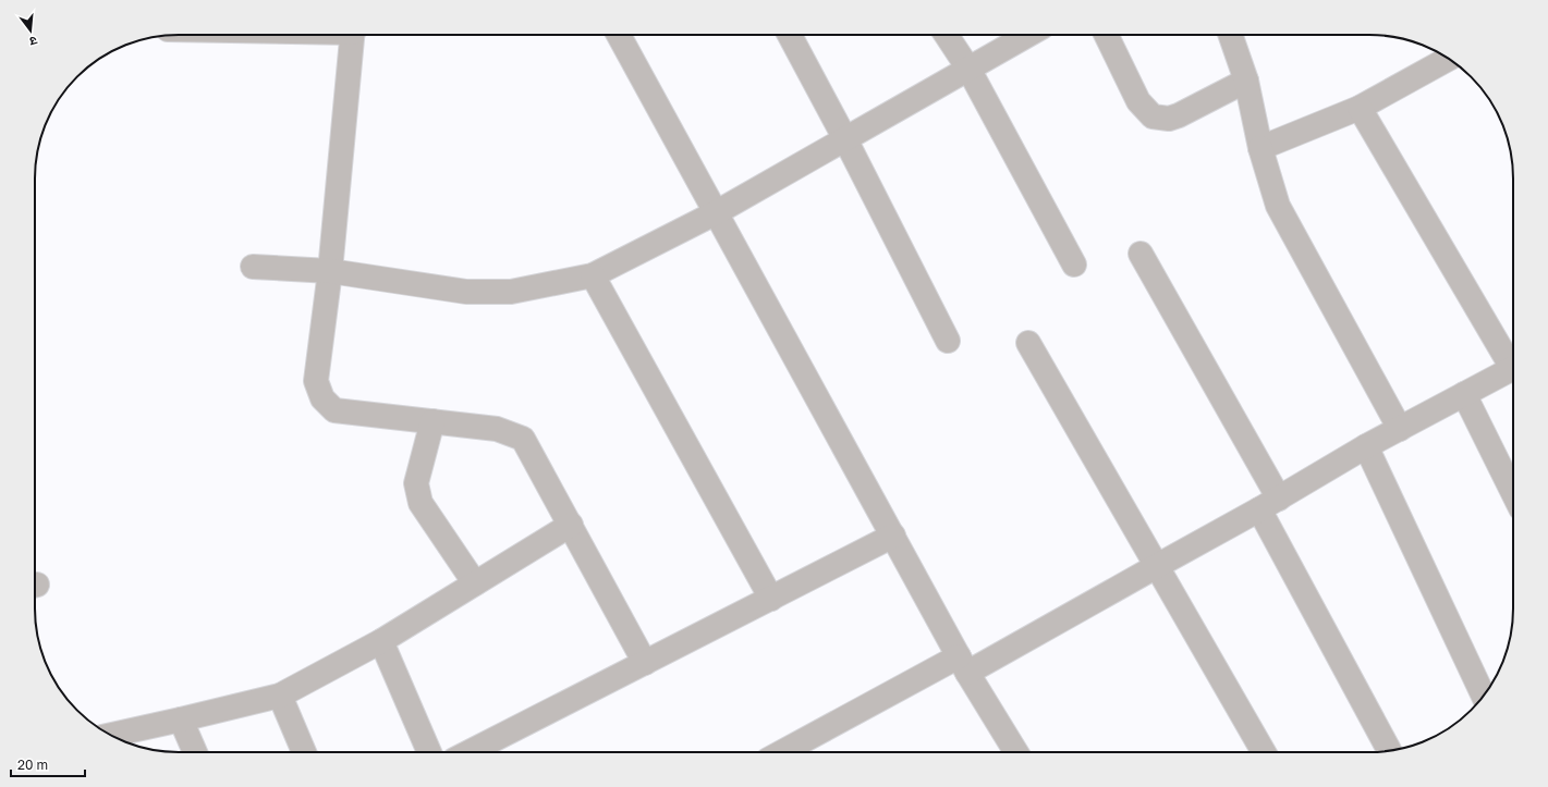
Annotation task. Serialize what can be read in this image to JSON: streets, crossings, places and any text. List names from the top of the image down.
{
  "scale_bar": "20 m",
  "north": "bottom"
}
